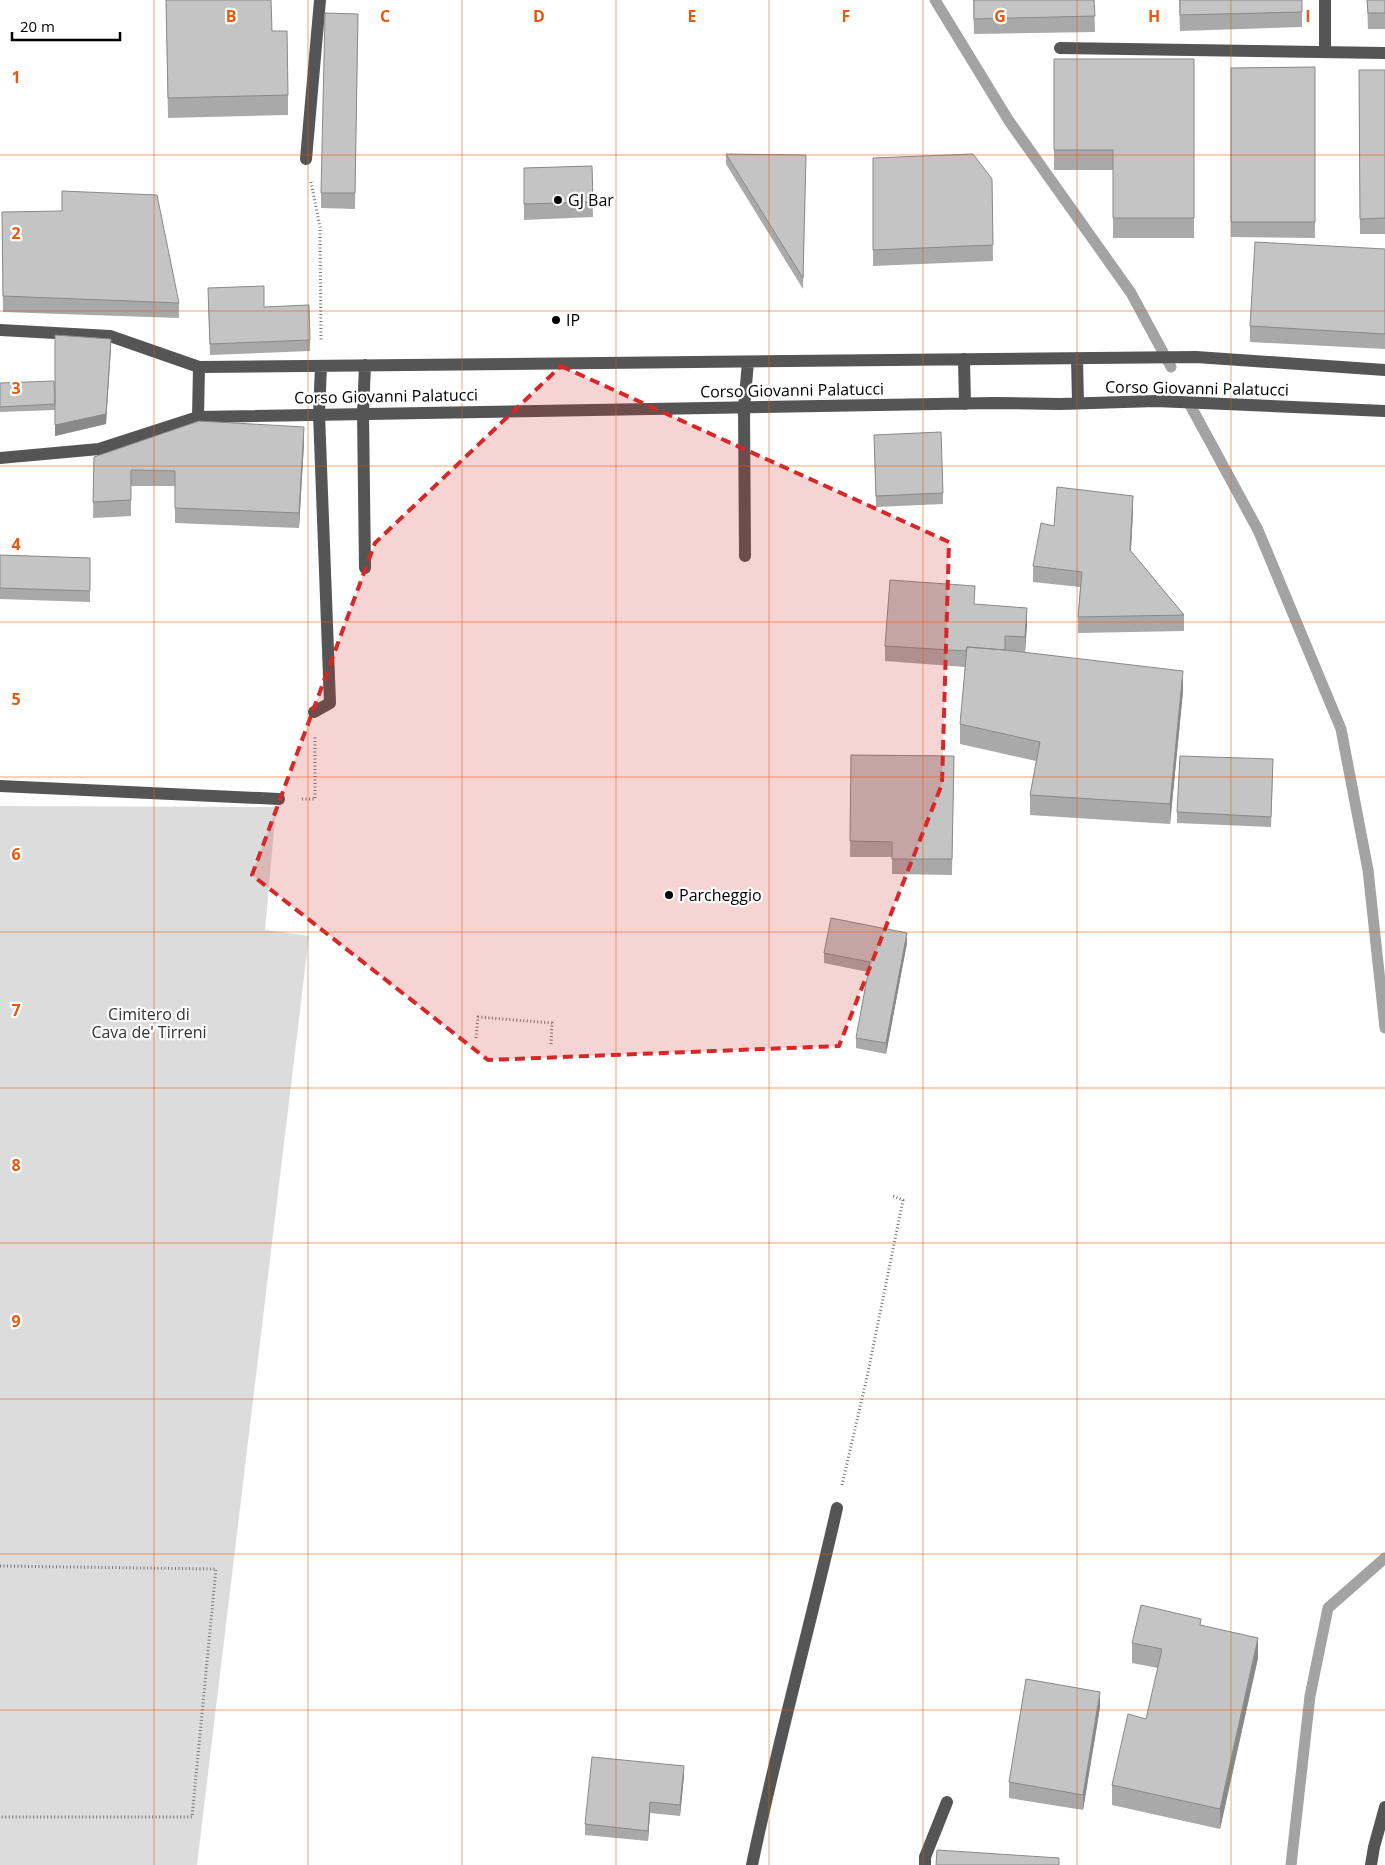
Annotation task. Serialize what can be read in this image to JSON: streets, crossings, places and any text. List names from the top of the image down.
{
  "streets": {
    "street": ["Corso Giovanni Palatucci"]
  },
  "parks": ["Cimitero di Cava de' Tirreni"],
  "places": ["GJ Bar", "IP", "Parcheggio"],
  "scale_bar": "20 m",
  "grid": {
    "columns": [
      "B",
      "C",
      "D",
      "E",
      "F",
      "G",
      "H",
      "I"
    ],
    "rows": [
      "1",
      "2",
      "3",
      "4",
      "5",
      "6",
      "7",
      "8",
      "9"
    ]
  }
}
